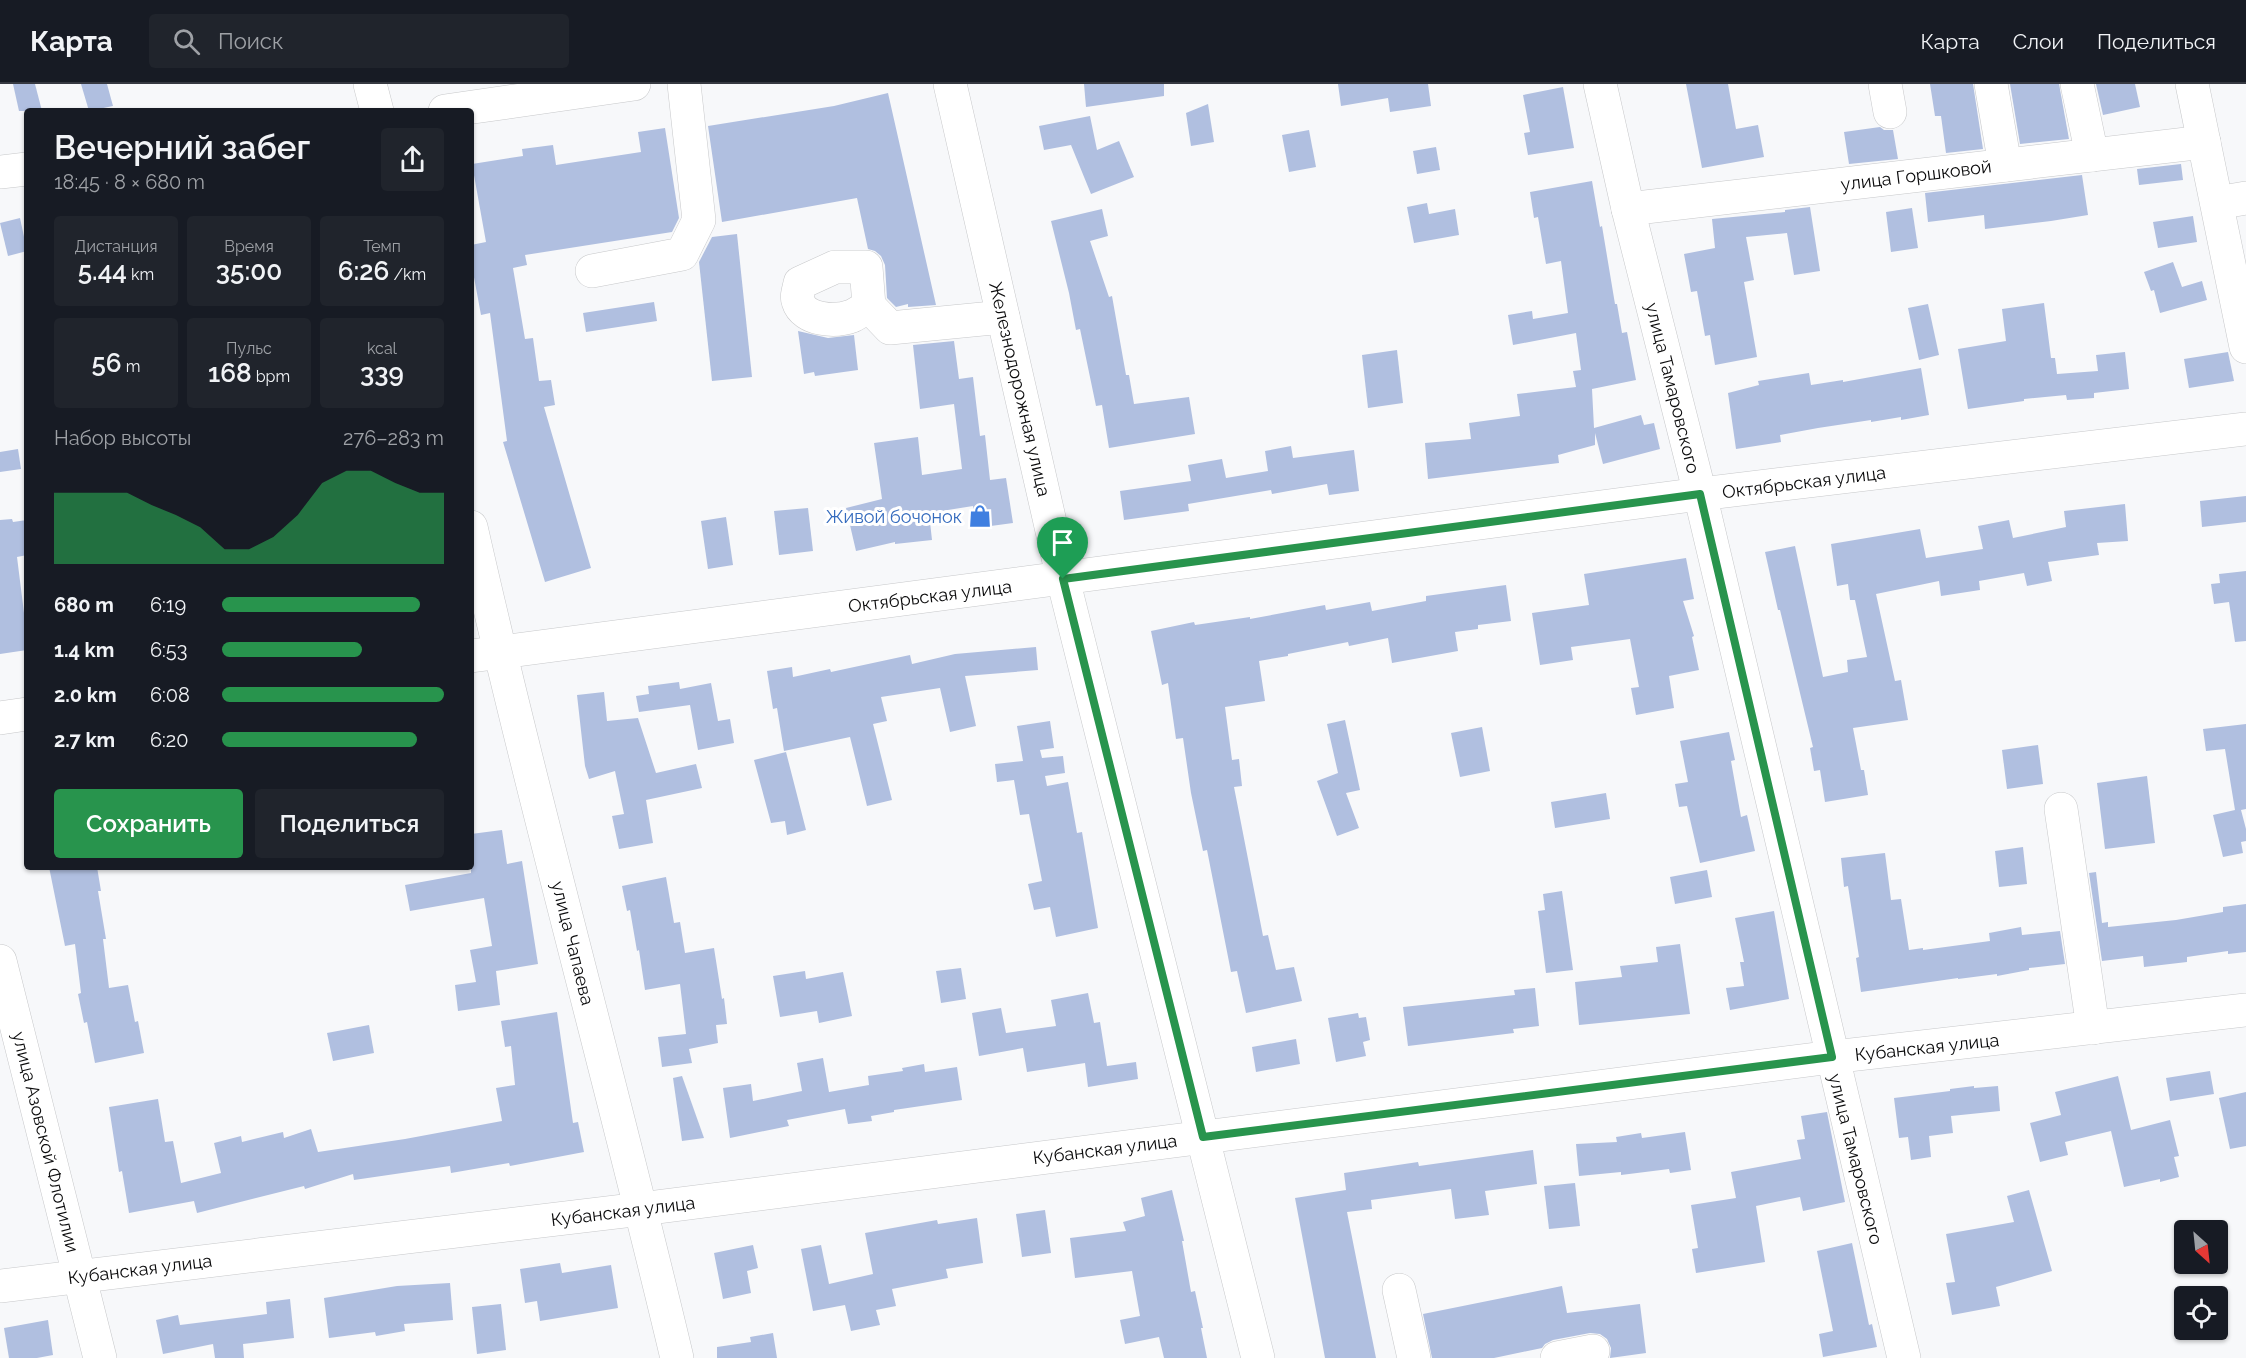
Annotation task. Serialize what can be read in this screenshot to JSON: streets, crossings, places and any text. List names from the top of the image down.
{
  "streets": {
    "street": [
      "улица Горшковой",
      "улица Тамаровского",
      "Железнодорожная улица",
      "Октябрьская улица",
      "улица Чапаева",
      "Кубанская улица",
      "улица Азовской Флотилии"
    ]
  },
  "crossings": [
    ["улица Горшковой", "улица Тамаровского"],
    ["улица Тамаровского", "Октябрьская улица"],
    ["улица Тамаровского", "Кубанская улица"],
    ["Железнодорожная улица", "Октябрьская улица"],
    ["Железнодорожная улица", "Кубанская улица"],
    ["Октябрьская улица", "улица Чапаева"],
    ["улица Чапаева", "Кубанская улица"],
    ["Кубанская улица", "улица Азовской Флотилии"]
  ],
  "places": {
    "shop": ["Живой бочонок"]
  },
  "north": "bottom right",
  "page": {
    "header": "Карта",
    "search": "Поиск",
    "nav": ["Карта", "Слои", "Поделиться"],
    "heading": ["Вечерний забег", "18:45 · 8 × 680 m"],
    "stats": [
      ["Дистанция", "5.44 km"],
      ["Время", "35:00"],
      ["Темп", "6:26 /km"],
      ["56 m"],
      ["Пульс", "168 bpm"],
      ["kcal", "339"]
    ],
    "chart": ["Набор высоты", "276–283 m"],
    "list": [
      {
        "name": "680 m",
        "note": "6:19"
      },
      {
        "name": "1.4 km",
        "note": "6:53"
      },
      {
        "name": "2.0 km",
        "note": "6:08"
      },
      {
        "name": "2.7 km",
        "note": "6:20"
      }
    ],
    "buttons": ["Сохранить", "Поделиться"]
  }
}
